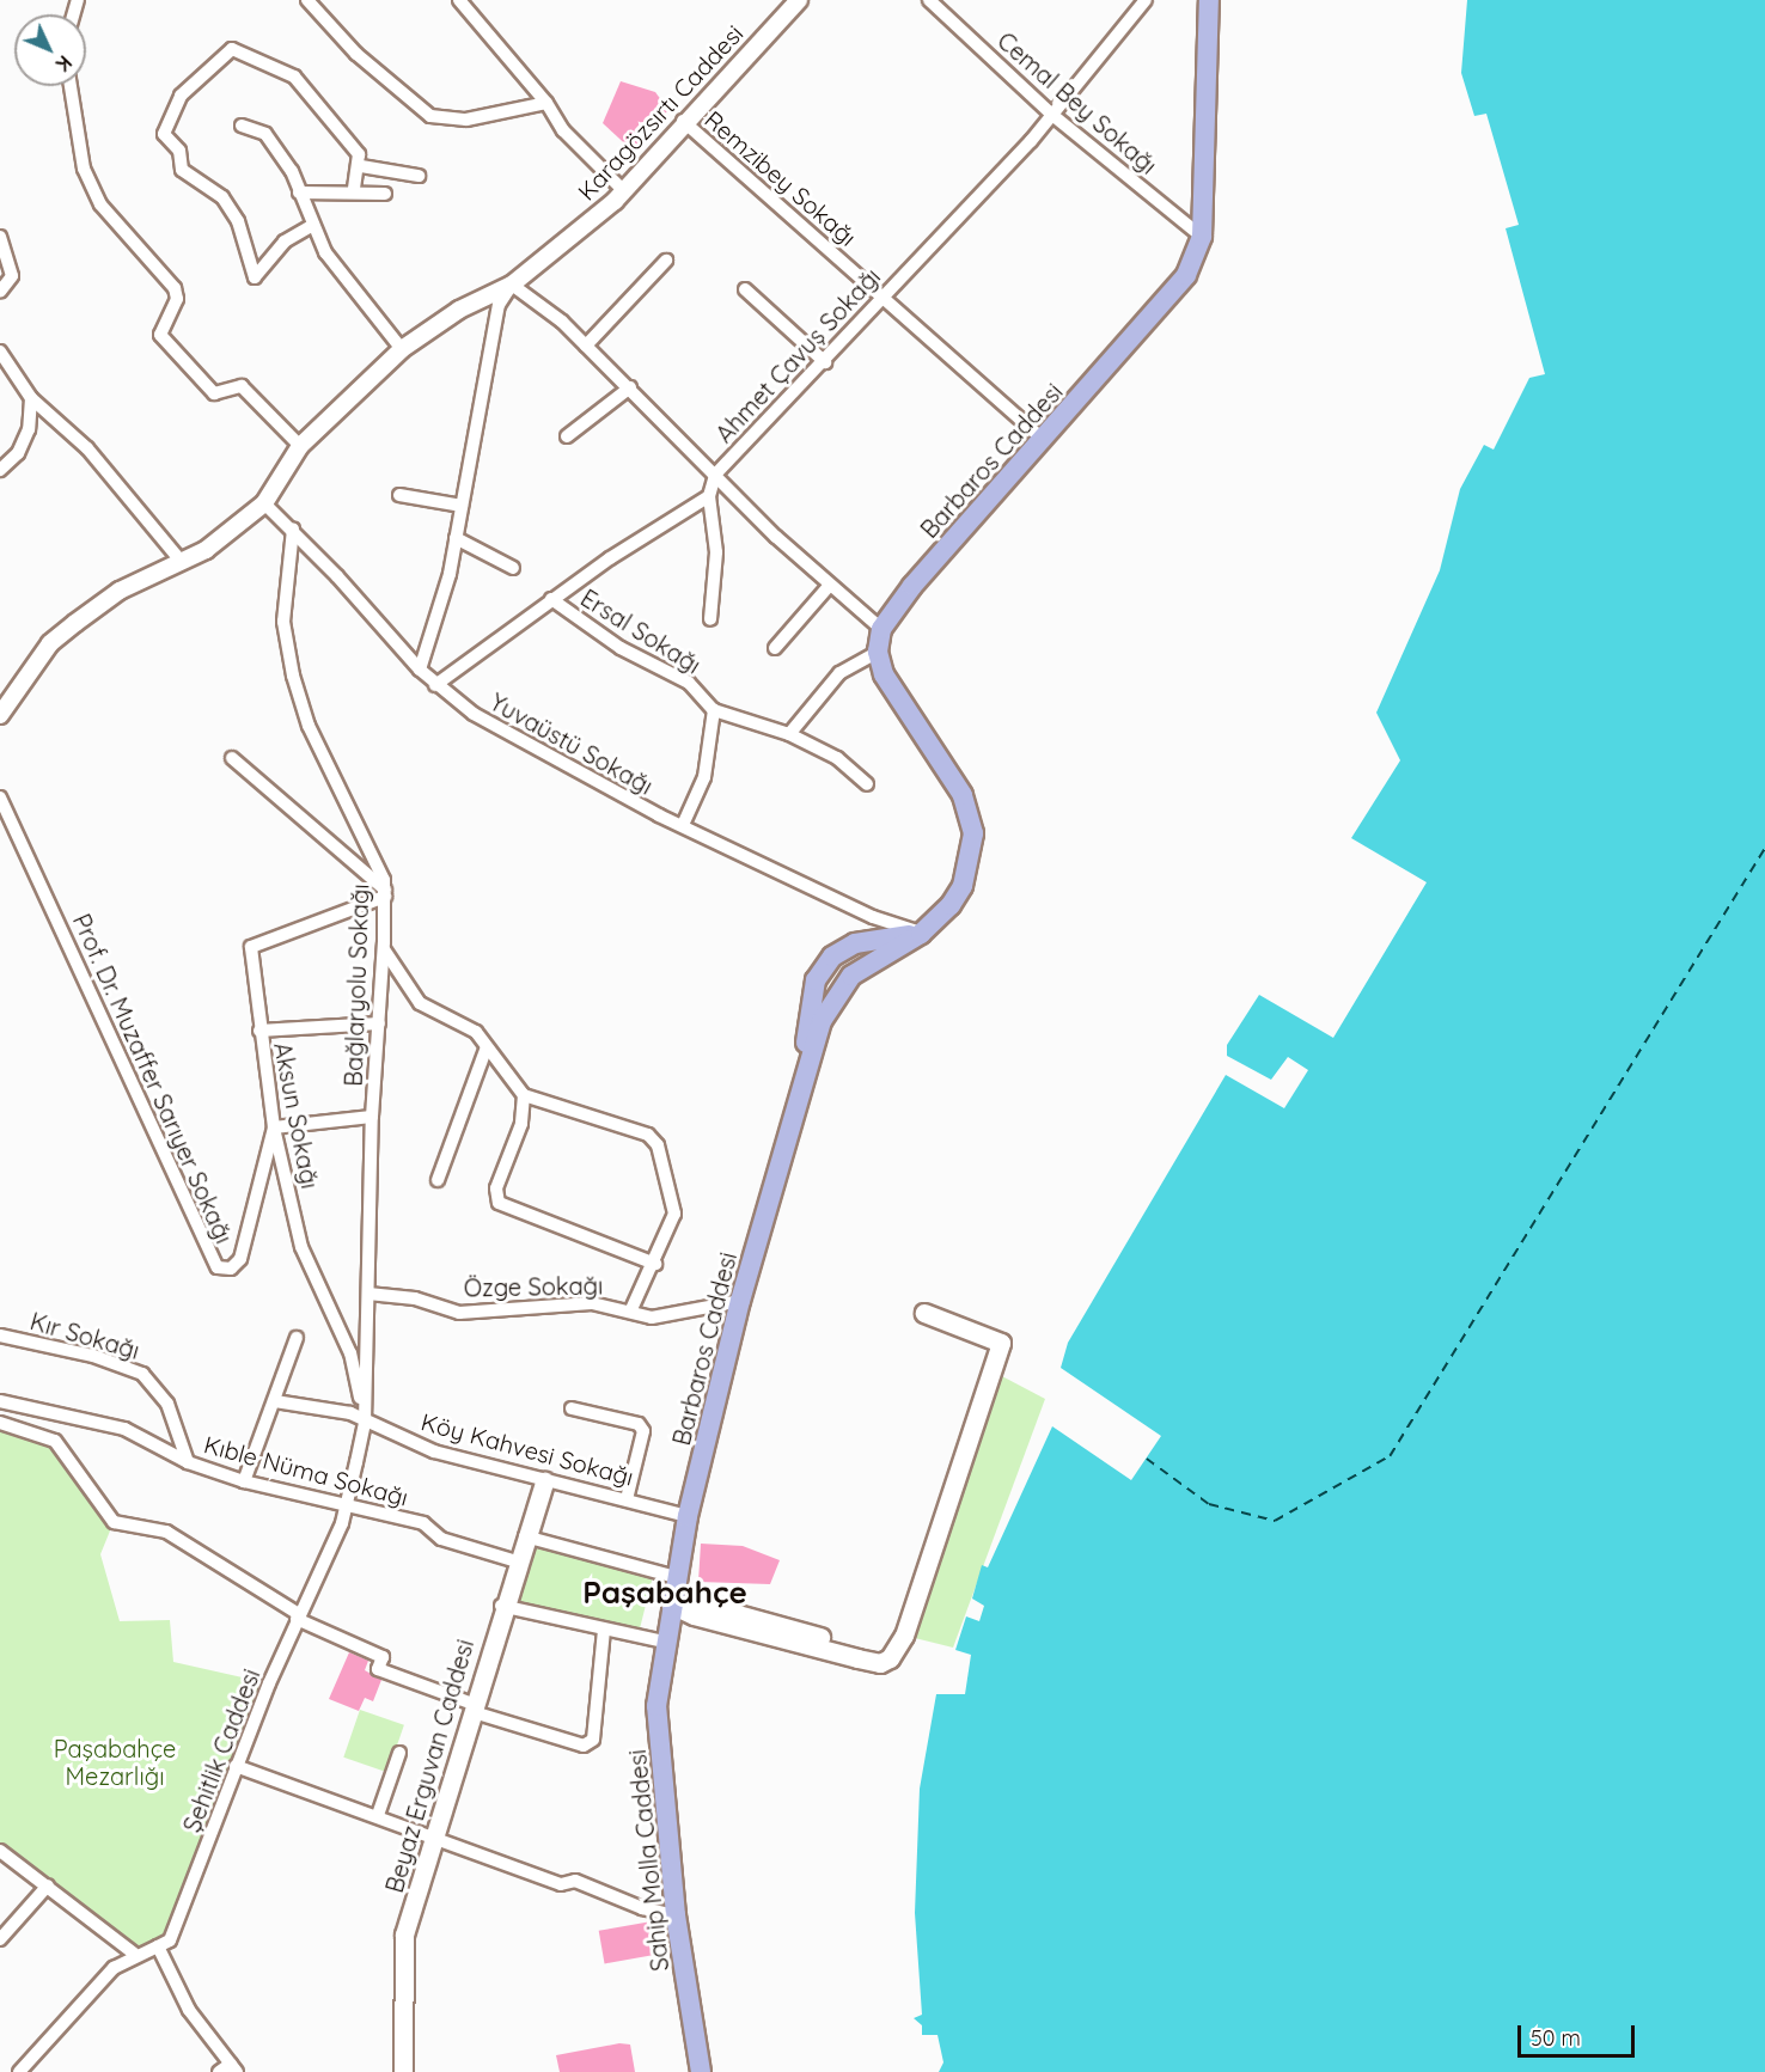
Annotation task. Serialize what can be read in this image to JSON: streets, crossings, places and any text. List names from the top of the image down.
{
  "streets": {
    "main road": ["Barbaros Caddesi", "Beyaz Erguvan Caddesi", "Sahip Molla Caddesi"],
    "street": [
      "Cemal Bey Sokağı",
      "Karagözsırtı Caddesi",
      "Remzibey Sokağı",
      "Ahmet Çavuş Sokağı",
      "Ersal Sokağı",
      "Yuvaüstü Sokağı",
      "Bağlaryolu Sokağı",
      "Prof. Dr. Muzaffer Sarıyer Sokağı",
      "Aksun Sokağı",
      "Özge Sokağı",
      "Kır Sokağı",
      "Köy Kahvesi Sokağı",
      "Kıble Nüma Sokağı",
      "Şehitlik Caddesi"
    ]
  },
  "crossings": [
    ["Cemal Bey Sokağı", "Ahmet Çavuş Sokağı"],
    ["Cemal Bey Sokağı", "Barbaros Caddesi"],
    ["Karagözsırtı Caddesi", "Remzibey Sokağı"],
    ["Karagözsırtı Caddesi", "Yuvaüstü Sokağı"],
    ["Remzibey Sokağı", "Ahmet Çavuş Sokağı"],
    ["Remzibey Sokağı", "Barbaros Caddesi"],
    ["Barbaros Caddesi", "Yuvaüstü Sokağı"],
    ["Barbaros Caddesi", "Özge Sokağı"],
    ["Barbaros Caddesi", "Köy Kahvesi Sokağı"],
    ["Barbaros Caddesi", "Sahip Molla Caddesi"],
    ["Yuvaüstü Sokağı", "Bağlaryolu Sokağı"],
    ["Bağlaryolu Sokağı", "Aksun Sokağı"],
    ["Bağlaryolu Sokağı", "Özge Sokağı"],
    ["Bağlaryolu Sokağı", "Köy Kahvesi Sokağı"],
    ["Bağlaryolu Sokağı", "Şehitlik Caddesi"],
    ["Prof. Dr. Muzaffer Sarıyer Sokağı", "Aksun Sokağı"],
    ["Aksun Sokağı", "Köy Kahvesi Sokağı"],
    ["Aksun Sokağı", "Şehitlik Caddesi"],
    ["Kır Sokağı", "Kıble Nüma Sokağı"],
    ["Köy Kahvesi Sokağı", "Şehitlik Caddesi"],
    ["Köy Kahvesi Sokağı", "Beyaz Erguvan Caddesi"],
    ["Kıble Nüma Sokağı", "Şehitlik Caddesi"],
    ["Kıble Nüma Sokağı", "Beyaz Erguvan Caddesi"]
  ],
  "districts": ["Paşabahçe"],
  "parks": ["Paşabahçe Mezarlığı"],
  "scale_bar": "50 m",
  "north": "bottom right"
}
